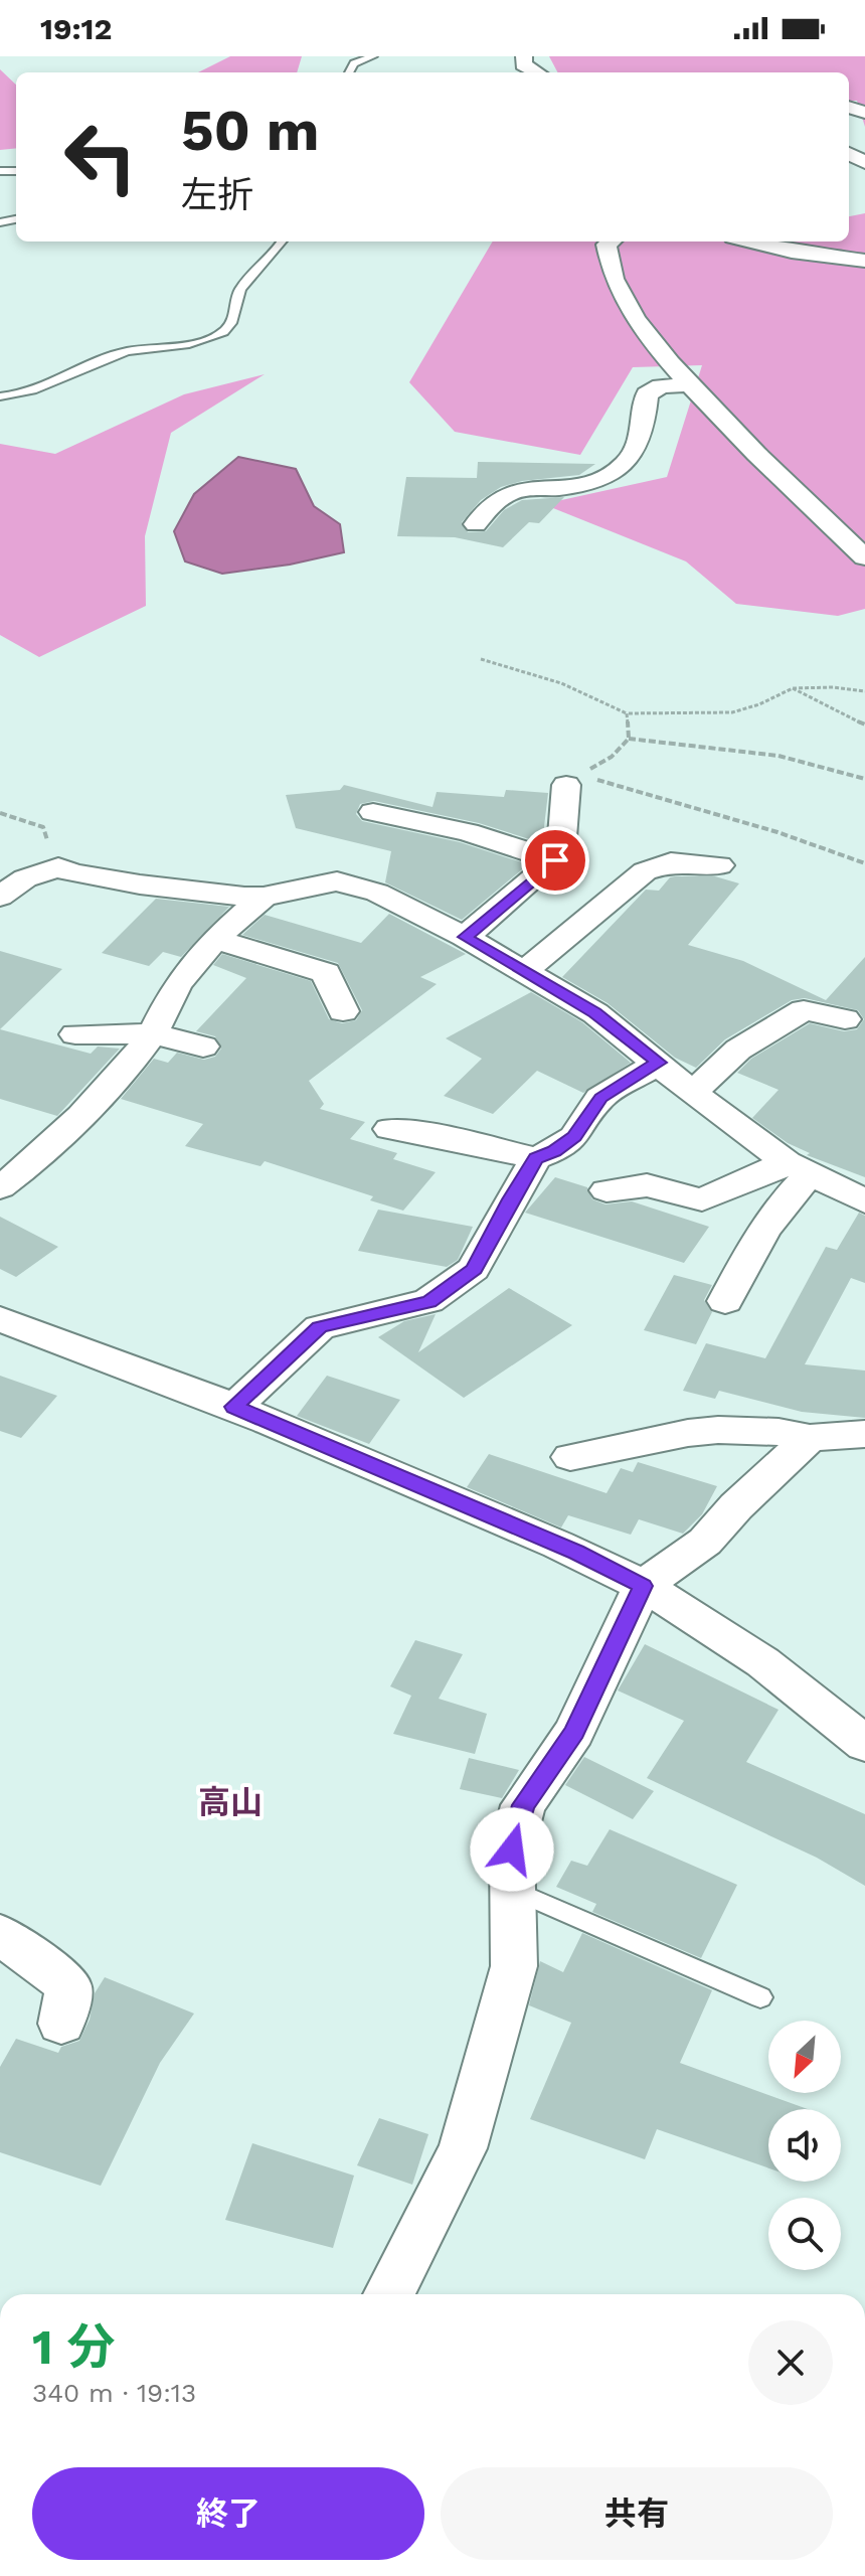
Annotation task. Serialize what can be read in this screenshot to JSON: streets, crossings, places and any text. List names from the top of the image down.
{
  "districts": ["高山"],
  "north": "bottom left",
  "page": {
    "status": "19:12",
    "turn": ["50 m", "左折"],
    "heading": ["1 分", "340 m · 19:13"],
    "buttons": ["終了", "共有"]
  }
}
